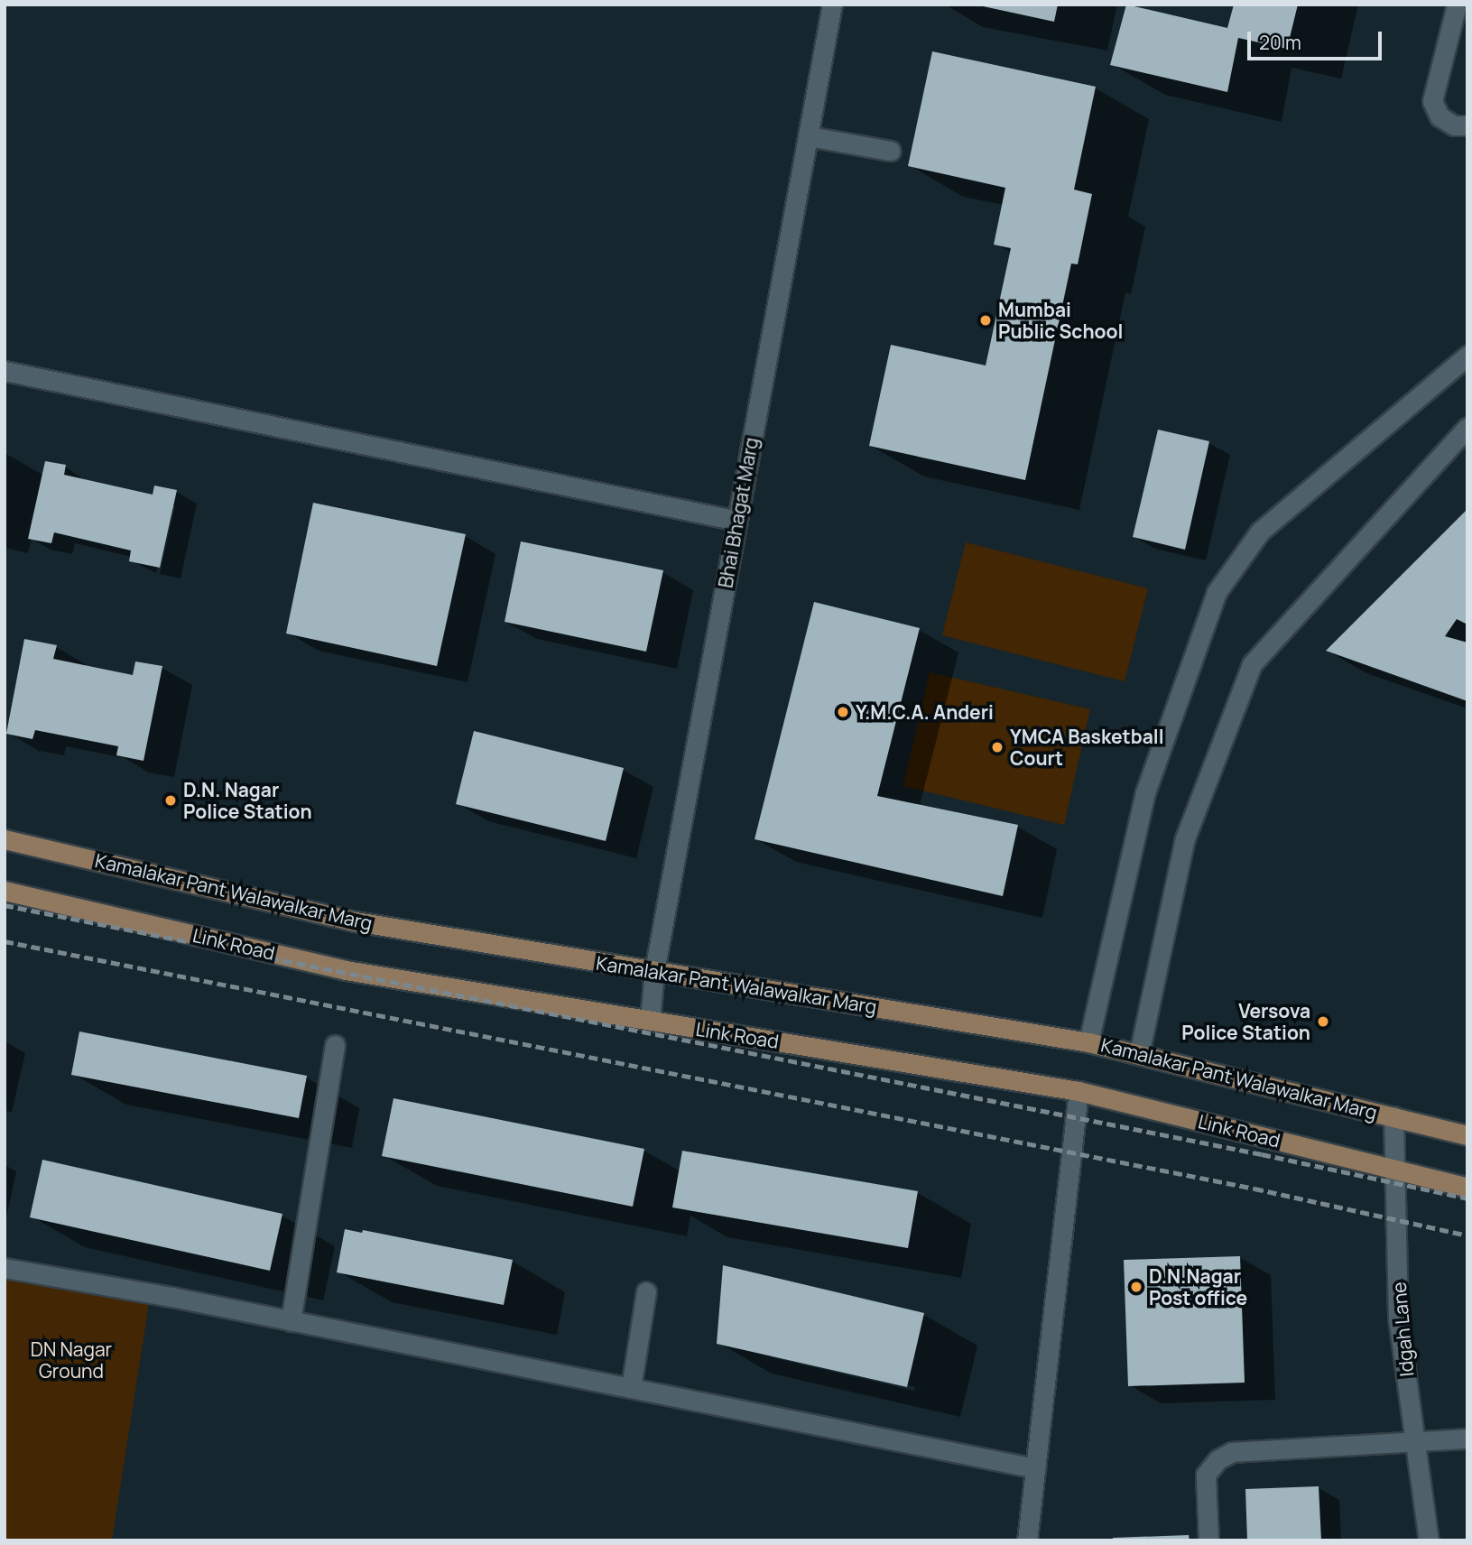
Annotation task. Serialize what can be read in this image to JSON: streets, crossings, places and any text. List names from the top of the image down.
{
  "streets": {
    "main road": ["Kamalakar Pant Walawalkar Marg", "Link Road"],
    "street": ["Bhai Bhagat Marg", "Idgah Lane"]
  },
  "crossings": [
    ["Bhai Bhagat Marg", "Kamalakar Pant Walawalkar Marg"],
    ["Bhai Bhagat Marg", "Link Road"],
    ["Kamalakar Pant Walawalkar Marg", "Idgah Lane"],
    ["Link Road", "Idgah Lane"]
  ],
  "parks": ["DN Nagar Ground"],
  "places": [
    "Mumbai Public School",
    "Y.M.C.A. Anderi",
    "YMCA Basketball Court",
    "D.N. Nagar Police Station",
    "Versova Police Station",
    "D.N.Nagar Post office"
  ],
  "scale_bar": "20 m"
}
